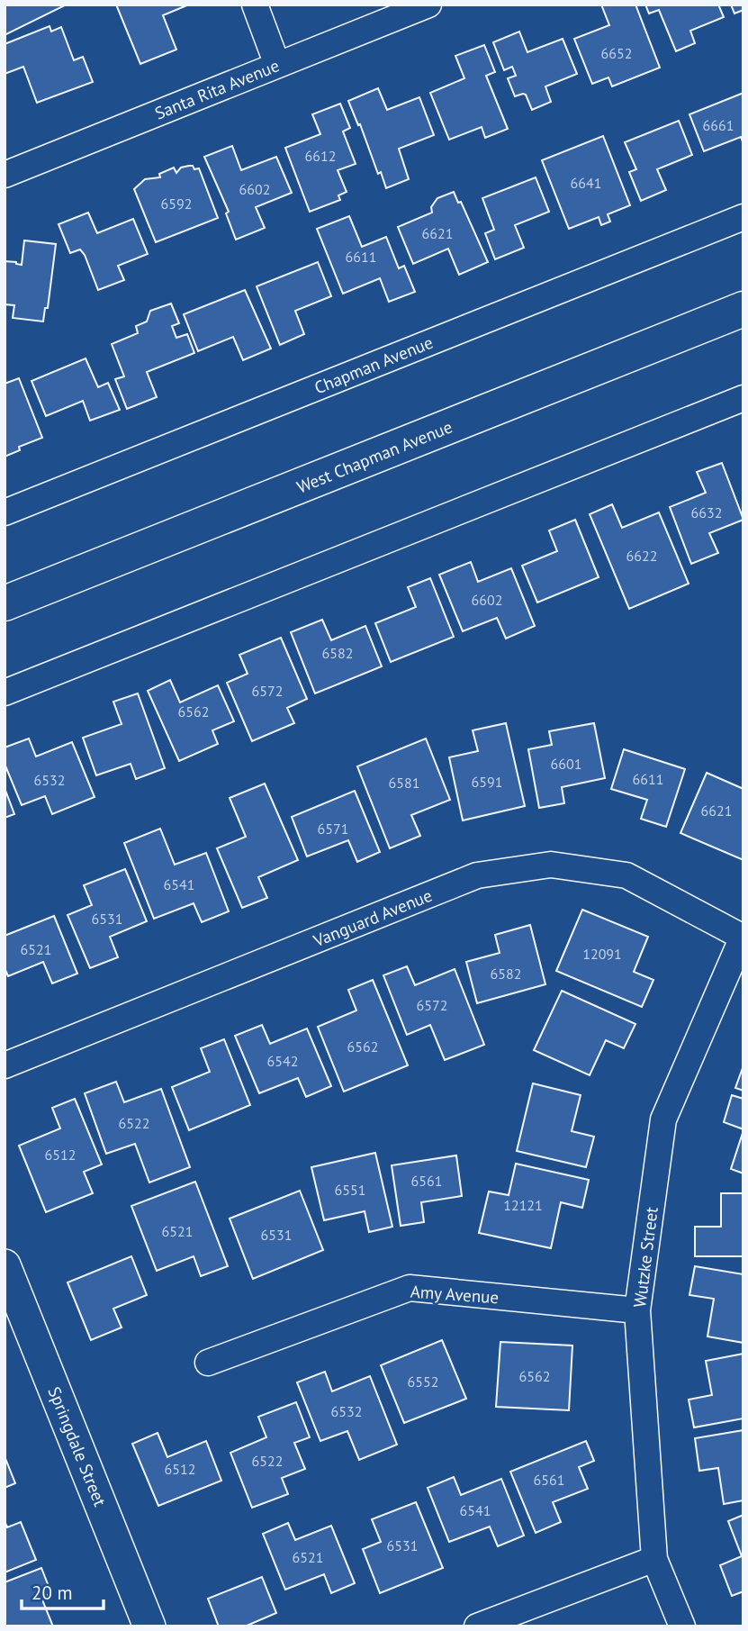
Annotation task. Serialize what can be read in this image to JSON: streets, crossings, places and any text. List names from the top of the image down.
{
  "streets": {
    "main road": ["West Chapman Avenue"],
    "street": [
      "Santa Rita Avenue",
      "Chapman Avenue",
      "Vanguard Avenue",
      "Wutzke Street",
      "Amy Avenue",
      "Springdale Street"
    ]
  },
  "crossings": [
    ["Vanguard Avenue", "Wutzke Street"],
    ["Wutzke Street", "Amy Avenue"]
  ],
  "house_numbers": [
    "6652",
    "6661",
    "6612",
    "6641",
    "6602",
    "6592",
    "6621",
    "6611",
    "6632",
    "6622",
    "6602",
    "6582",
    "6572",
    "6562",
    "6601",
    "6611",
    "6532",
    "6591",
    "6581",
    "6621",
    "6571",
    "6541",
    "6531",
    "6521",
    "12091",
    "6582",
    "6572",
    "6562",
    "6542",
    "6522",
    "6512",
    "6561",
    "6551",
    "12121",
    "6521",
    "6531",
    "6562",
    "6552",
    "6532",
    "6522",
    "6512",
    "6561",
    "6541",
    "6531",
    "6521"
  ],
  "scale_bar": "20 m"
}
